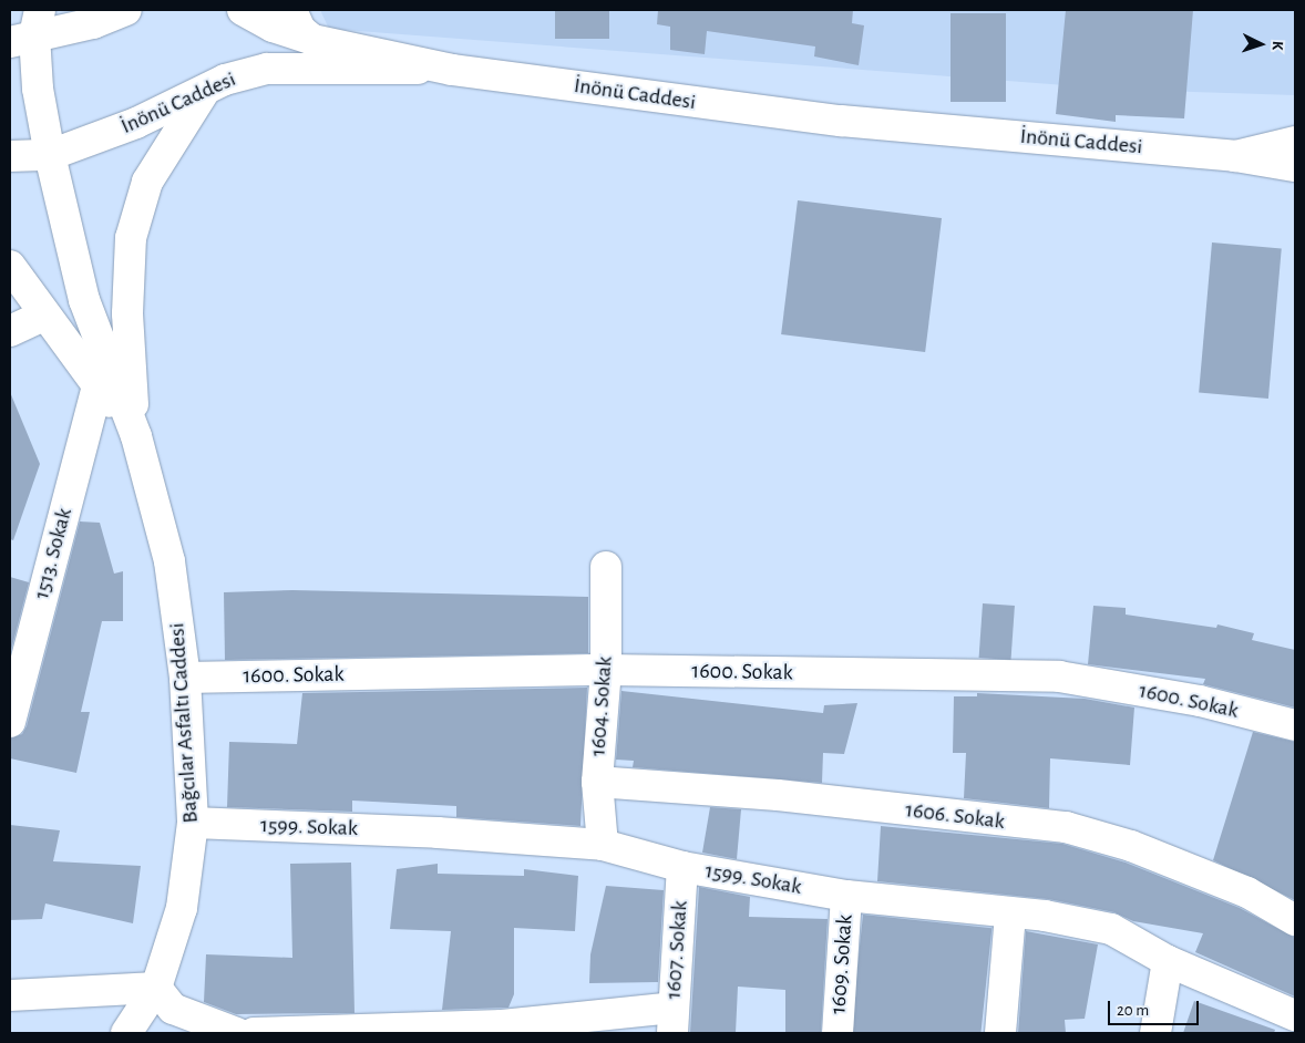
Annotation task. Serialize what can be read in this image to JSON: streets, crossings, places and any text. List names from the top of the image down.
{
  "streets": {
    "street": [
      "İnönü Caddesi",
      "1513. Sokak",
      "1600. Sokak",
      "1604. Sokak",
      "Bağcılar Asfaltı Caddesi",
      "1606. Sokak",
      "1599. Sokak",
      "1607. Sokak",
      "1609. Sokak"
    ]
  },
  "crossings": [
    ["1600. Sokak", "1604. Sokak"],
    ["1600. Sokak", "Bağcılar Asfaltı Caddesi"],
    ["1604. Sokak", "1606. Sokak"],
    ["1604. Sokak", "1599. Sokak"],
    ["Bağcılar Asfaltı Caddesi", "1599. Sokak"],
    ["1599. Sokak", "1607. Sokak"],
    ["1599. Sokak", "1609. Sokak"]
  ],
  "scale_bar": "20 m",
  "north": "right"
}
